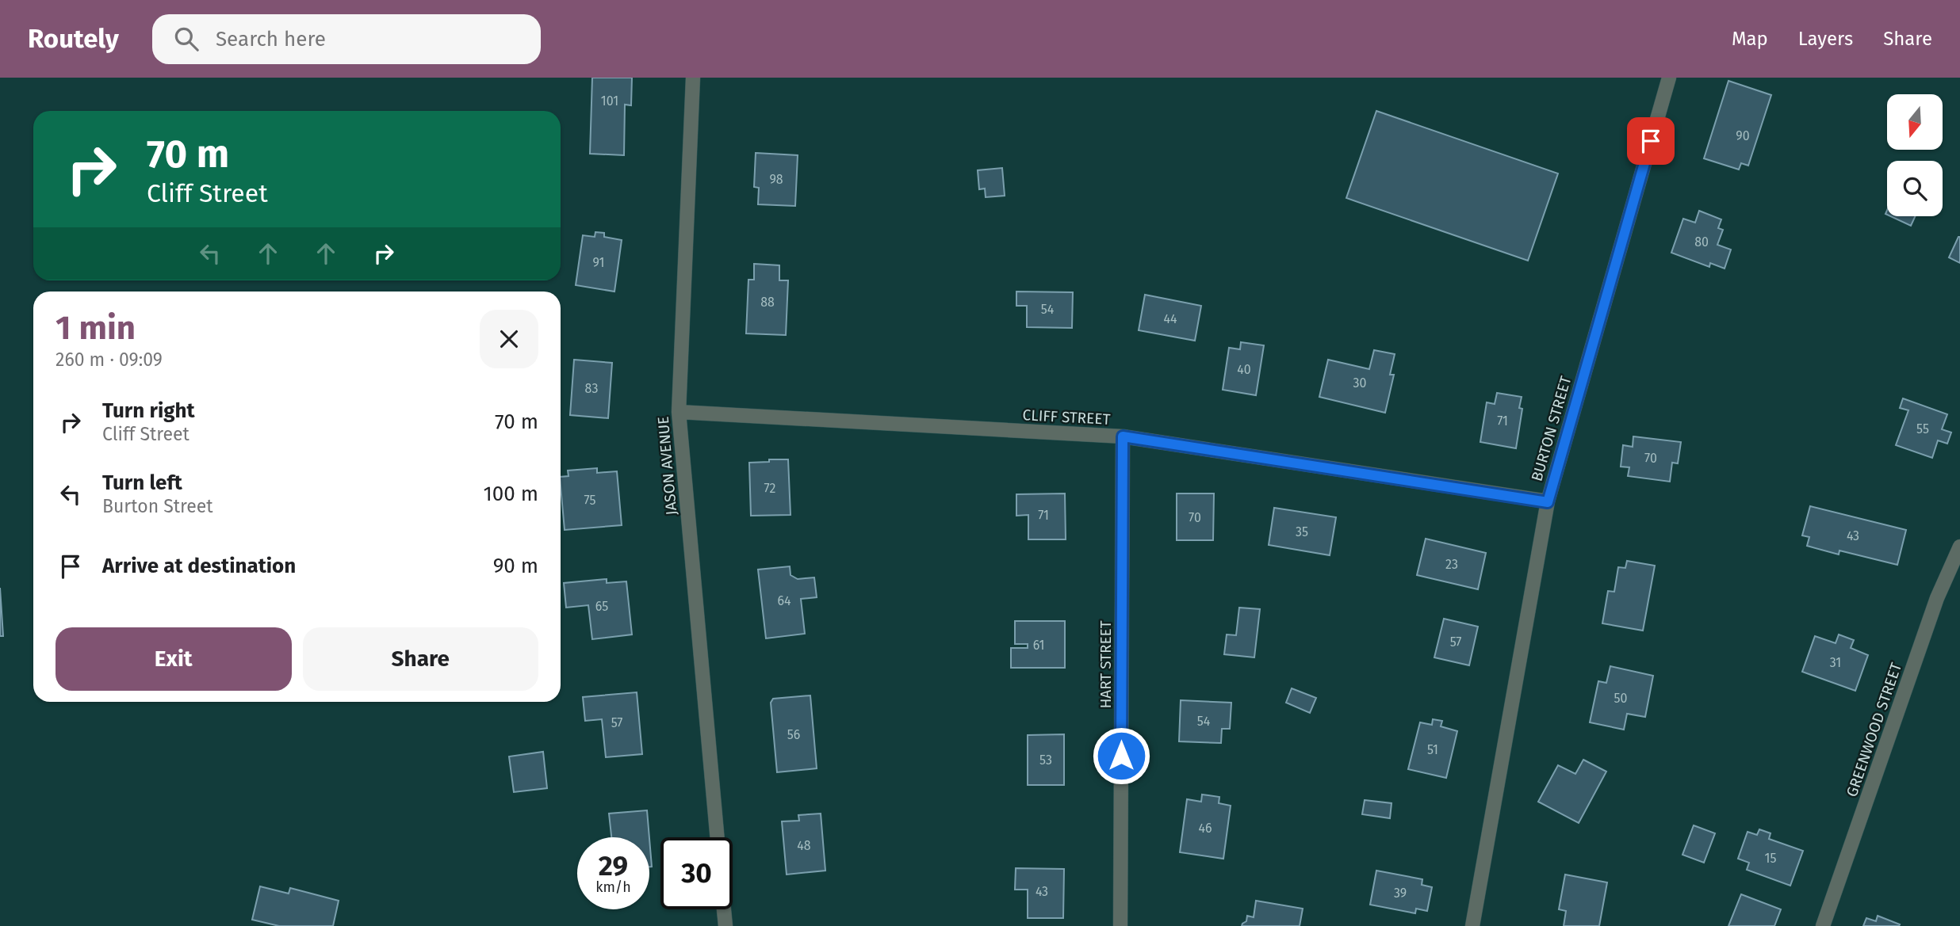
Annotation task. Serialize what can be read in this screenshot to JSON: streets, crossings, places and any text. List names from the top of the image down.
{
  "streets": {
    "street": [
      "CLIFF STREET",
      "BURTON STREET",
      "JASON AVENUE",
      "HART STREET",
      "GREENWOOD STREET"
    ]
  },
  "crossings": [
    ["CLIFF STREET", "BURTON STREET"],
    ["CLIFF STREET", "JASON AVENUE"],
    ["CLIFF STREET", "HART STREET"]
  ],
  "house_numbers": [
    "101",
    "90",
    "98",
    "80",
    "91",
    "88",
    "54",
    "44",
    "40",
    "30",
    "83",
    "71",
    "55",
    "70",
    "72",
    "75",
    "71",
    "70",
    "35",
    "43",
    "23",
    "64",
    "65",
    "57",
    "61",
    "31",
    "50",
    "54",
    "57",
    "56",
    "51",
    "53",
    "46",
    "48",
    "15",
    "43",
    "39"
  ],
  "north": "bottom",
  "page": {
    "header": "Routely",
    "search": "Search here",
    "nav": ["Map", "Layers", "Share"],
    "turn": ["70 m", "Cliff Street"],
    "heading": ["1 min", "260 m · 09:09"],
    "list": [
      {
        "name": "Turn right",
        "note": "Cliff Street",
        "value": "70 m"
      },
      {
        "name": "Turn left",
        "note": "Burton Street",
        "value": "100 m"
      },
      {
        "name": "Arrive at destination",
        "value": "90 m"
      }
    ],
    "buttons": ["Exit", "Share"],
    "speed": "29 km/h",
    "limit": "30"
  }
}
